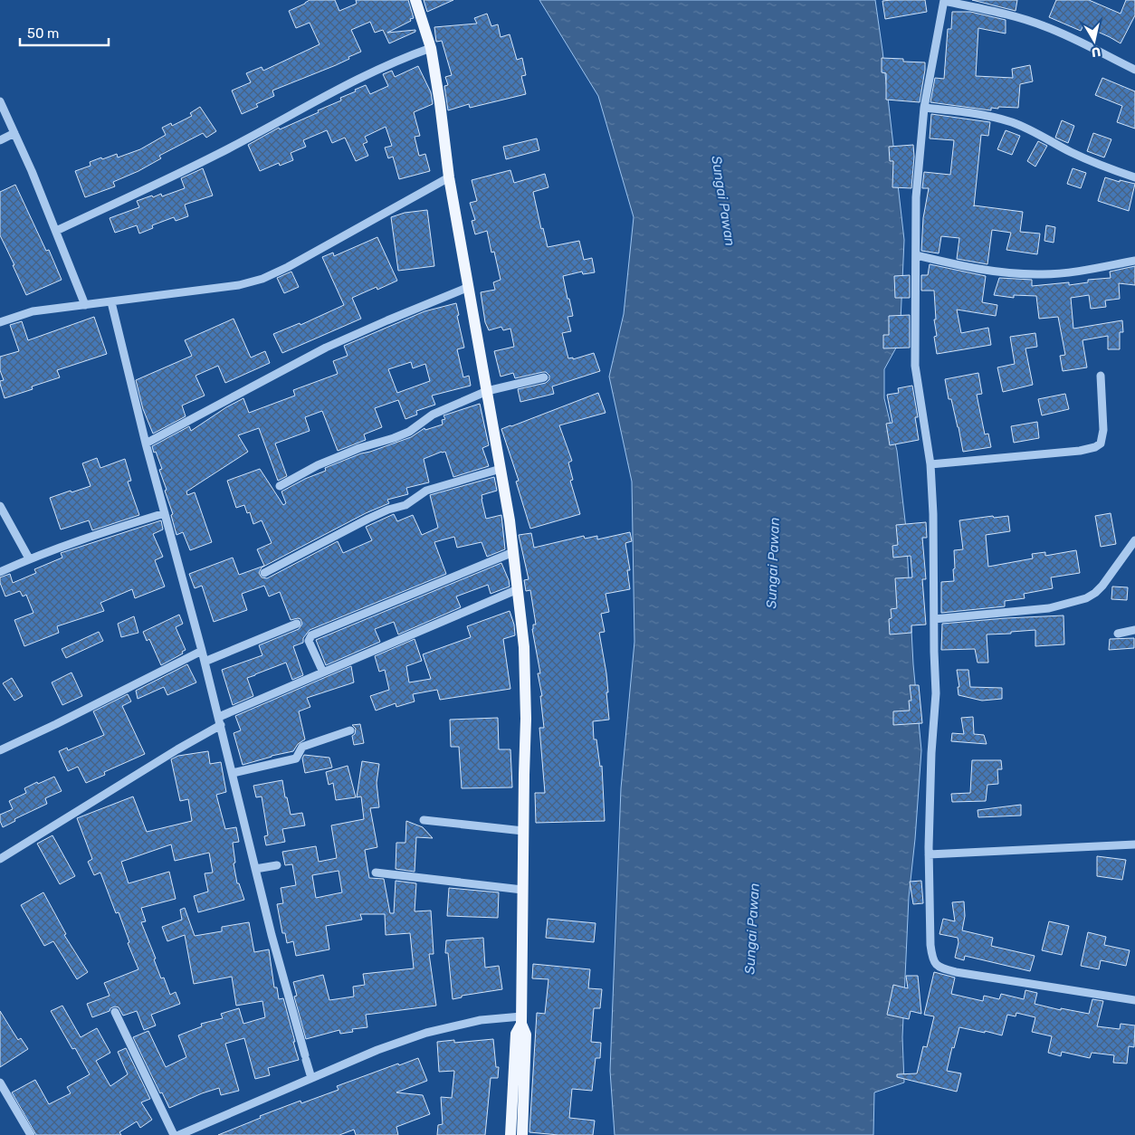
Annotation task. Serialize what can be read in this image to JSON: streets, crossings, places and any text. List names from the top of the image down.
{
  "water": ["Sungai Pawan"],
  "scale_bar": "50 m",
  "north": "bottom"
}
